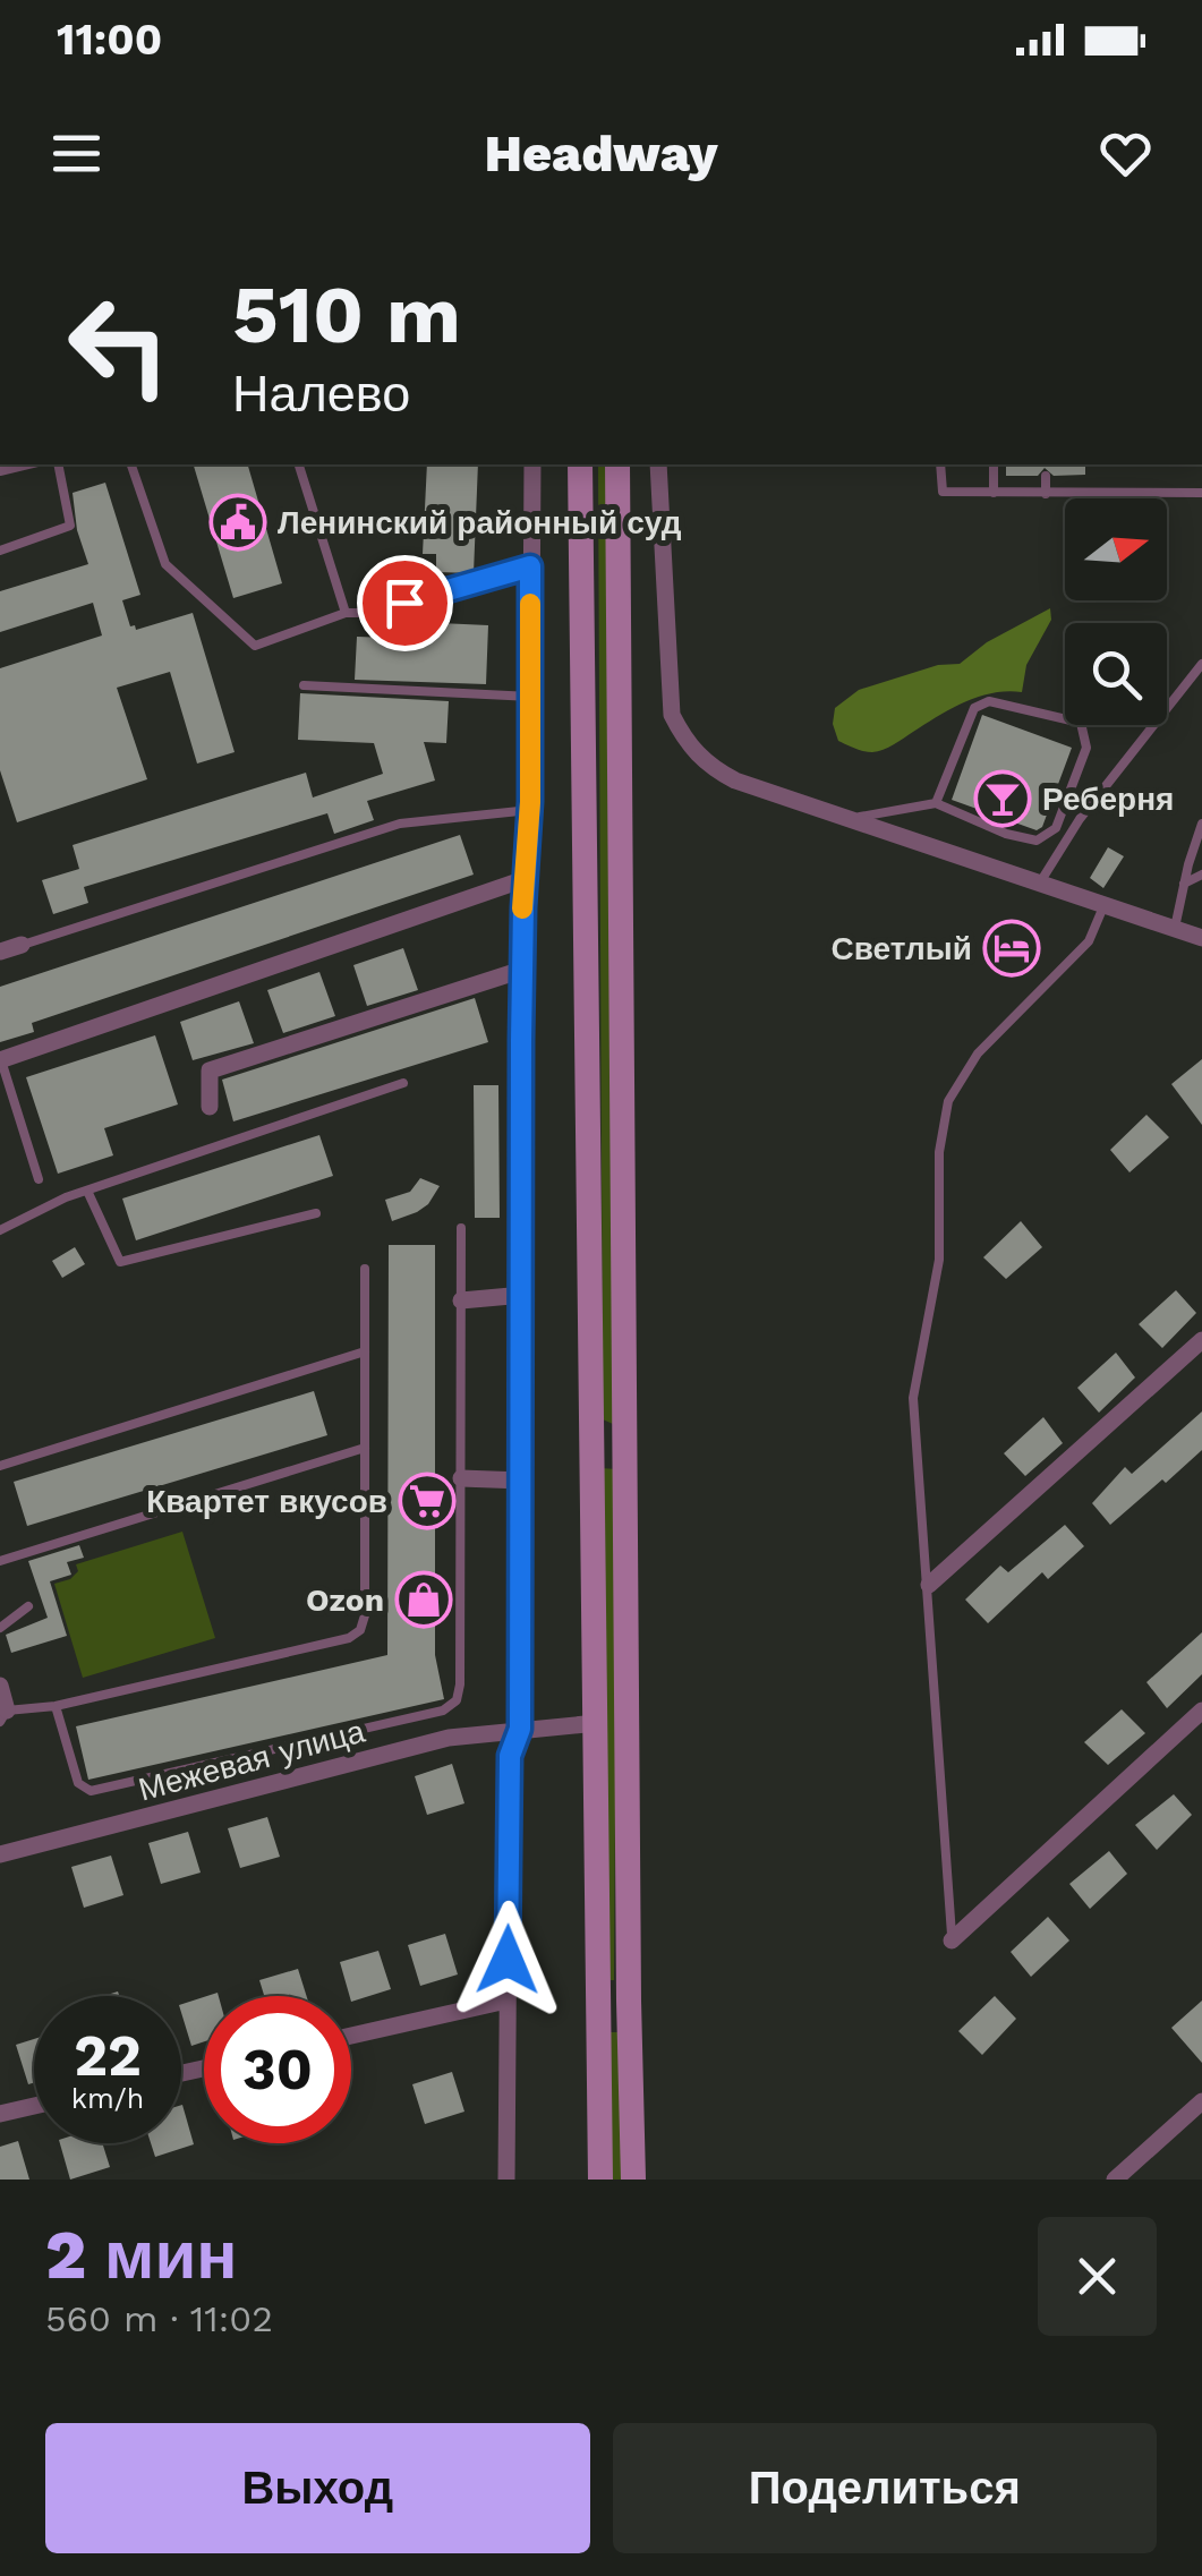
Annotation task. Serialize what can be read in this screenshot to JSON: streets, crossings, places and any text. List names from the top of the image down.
{
  "streets": {
    "street": ["Межевая улица"]
  },
  "places": {
    "public building": ["Ленинский районный суд"],
    "bar": ["Реберня"],
    "hotel": ["Светлый"],
    "supermarket": ["Квартет вкусов"],
    "shop": ["Ozon"]
  },
  "north": "right",
  "page": {
    "status": "11:00",
    "header": "Headway",
    "turn": ["510 m", "Налево"],
    "speed": "22 km/h",
    "limit": "30",
    "heading": ["2 мин", "560 m · 11:02"],
    "buttons": ["Выход", "Поделиться"]
  }
}
